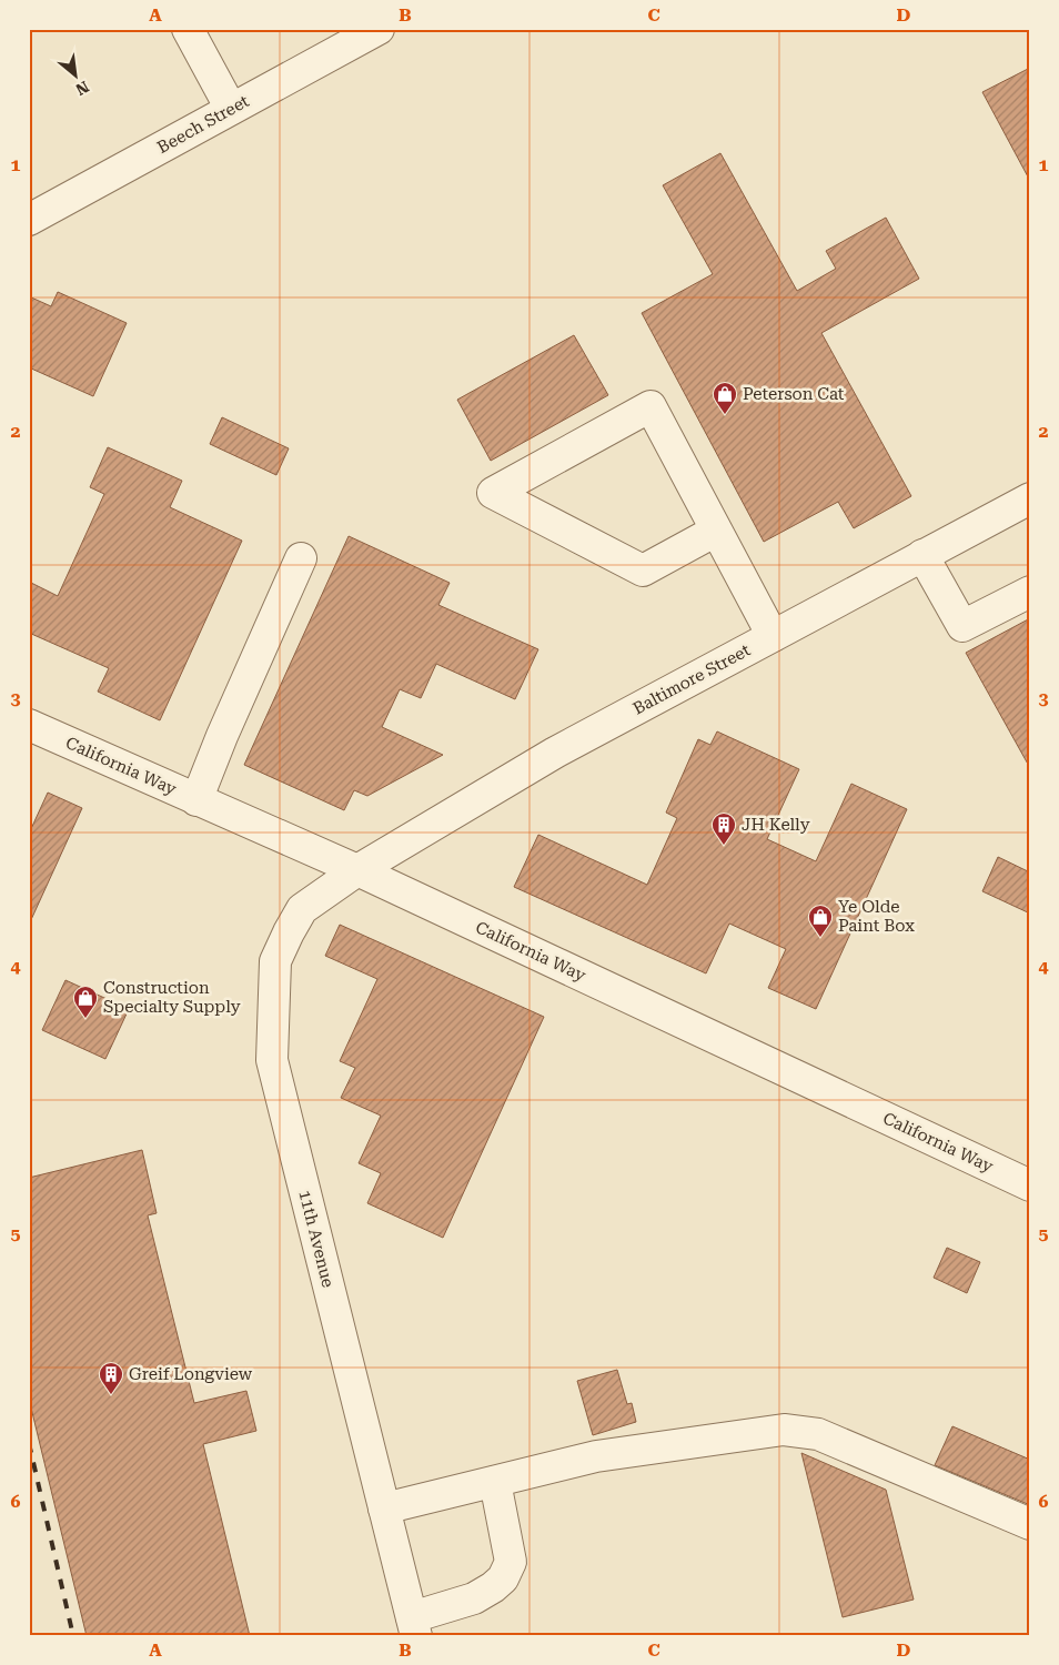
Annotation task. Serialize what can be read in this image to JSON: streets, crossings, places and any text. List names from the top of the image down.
{
  "streets": {
    "street": [
      "Beech Street",
      "Baltimore Street",
      "California Way",
      "11th Avenue"
    ]
  },
  "crossings": [
    ["Baltimore Street", "California Way"],
    ["Baltimore Street", "11th Avenue"],
    ["California Way", "11th Avenue"]
  ],
  "places": {
    "shop": ["Peterson Cat", "Ye Olde Paint Box", "Construction Specialty Supply"],
    "building": ["JH Kelly", "Greif Longview"]
  },
  "north": "bottom right",
  "grid": {
    "columns": [
      "A",
      "B",
      "C",
      "D"
    ],
    "rows": [
      "1",
      "2",
      "3",
      "4",
      "5",
      "6"
    ]
  }
}
